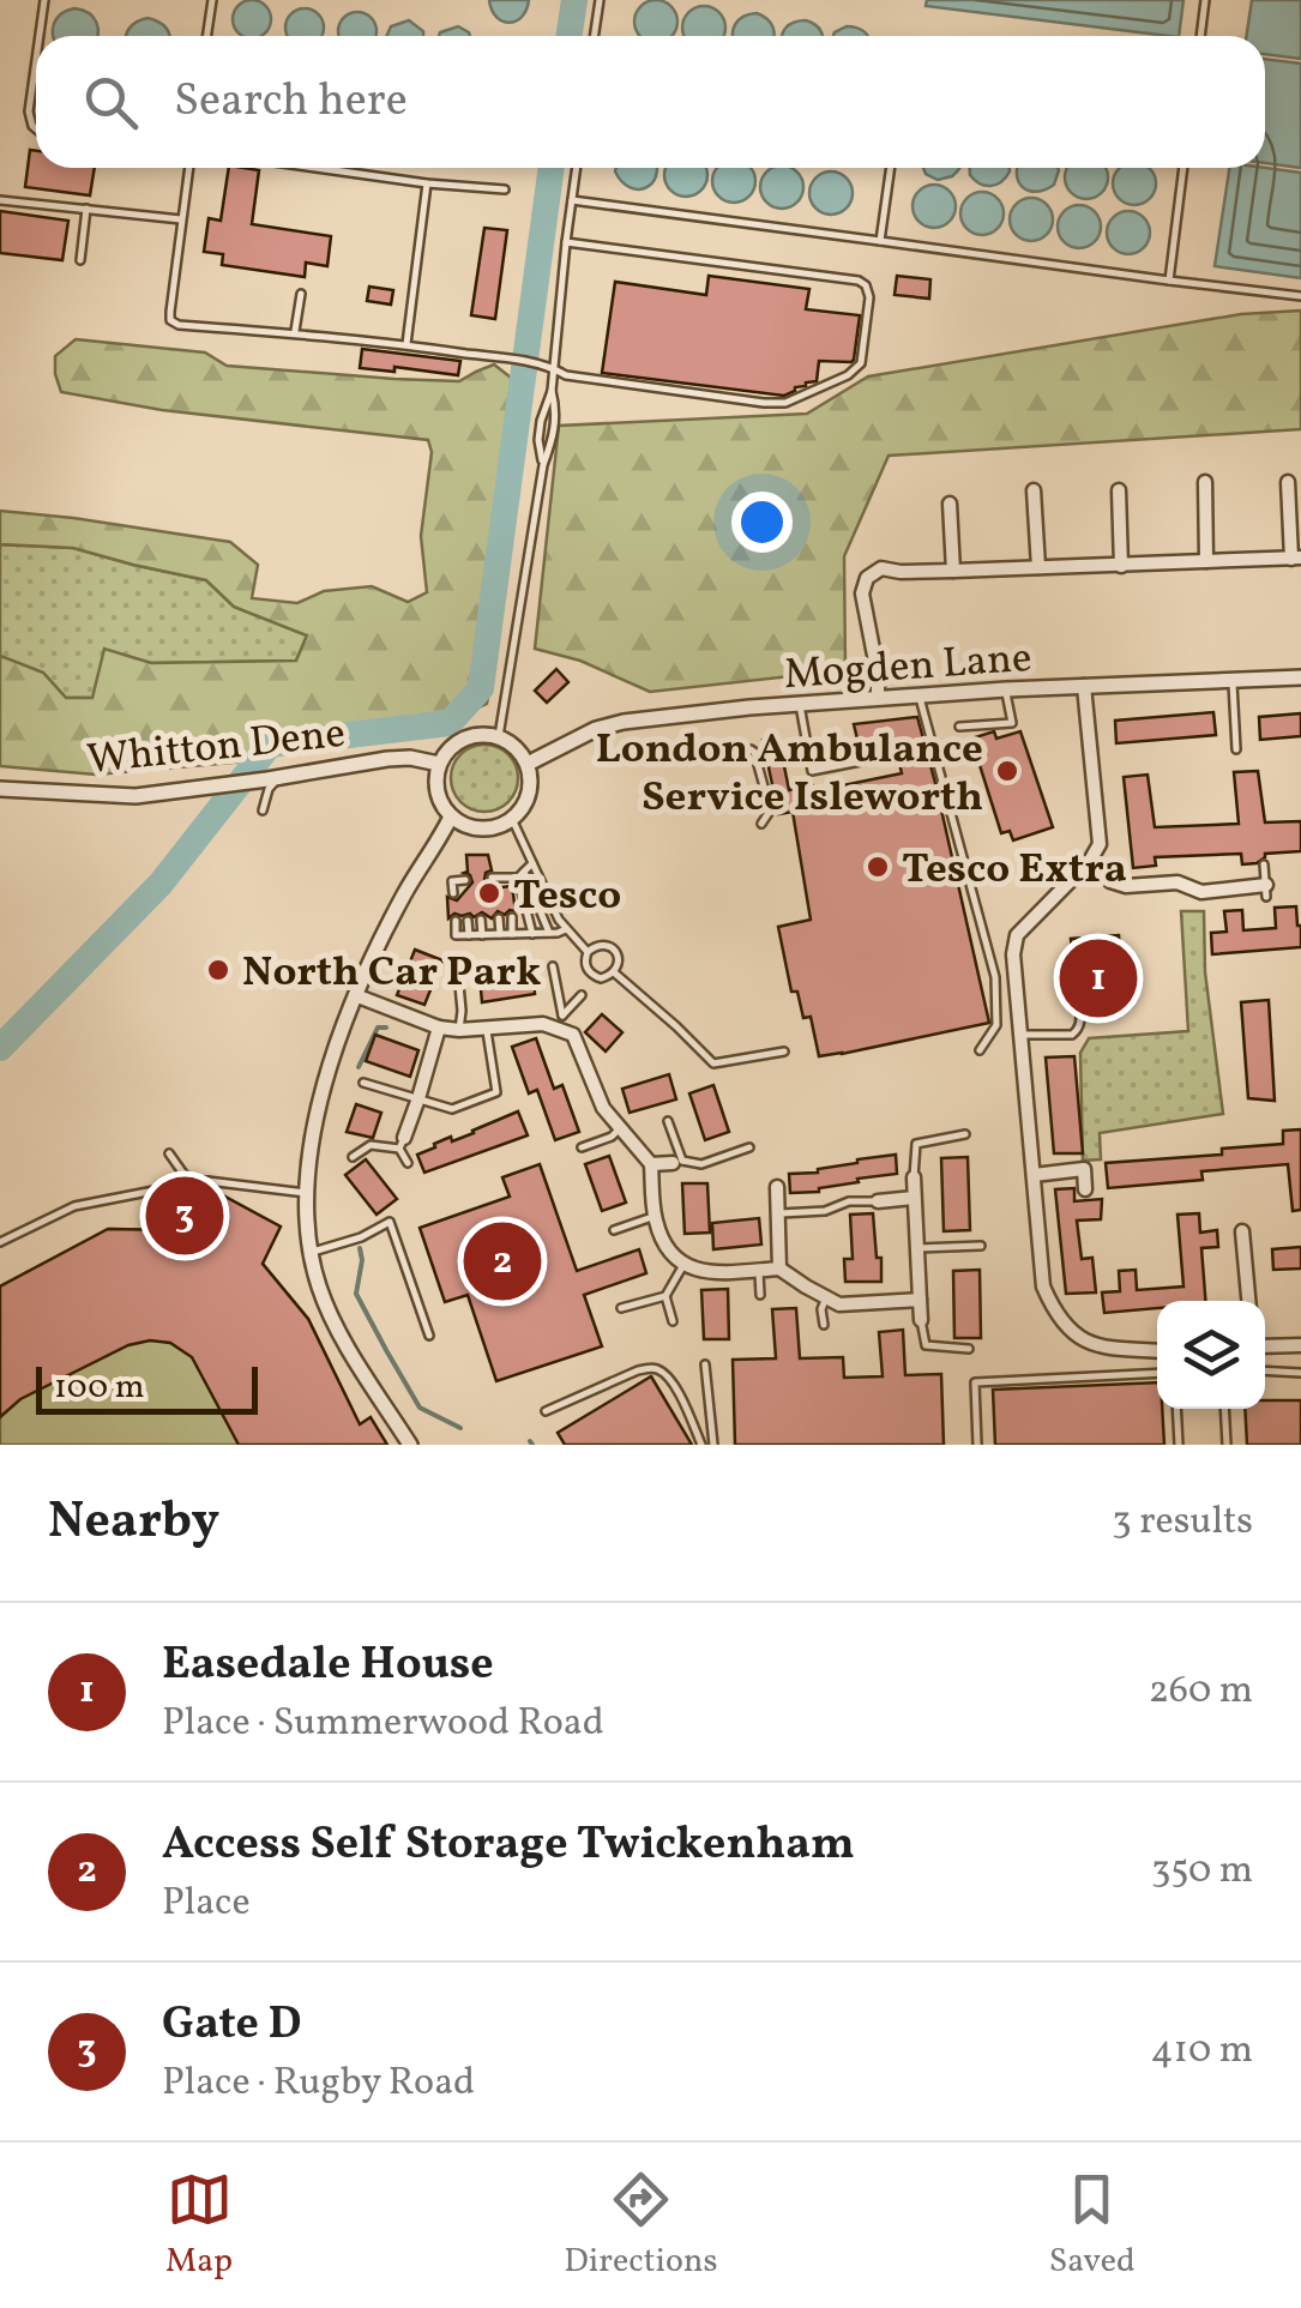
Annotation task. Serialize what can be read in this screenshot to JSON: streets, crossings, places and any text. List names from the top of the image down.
{
  "streets": {
    "street": ["Mogden Lane", "Whitton Dene"]
  },
  "crossings": [
    ["Mogden Lane", "Whitton Dene"]
  ],
  "places": [
    "London Ambulance Service Isleworth",
    "Tesco Extra",
    "Tesco",
    "North Car Park"
  ],
  "scale_bar": "100 m",
  "page": {
    "search": "Search here",
    "pins": ["1", "3", "2"],
    "scale": "100 m",
    "heading": ["Nearby", "3 results"],
    "list": [
      {
        "mark": "1",
        "name": "Easedale House",
        "note": "Place · Summerwood Road",
        "value": "260 m"
      },
      {
        "mark": "2",
        "name": "Access Self Storage Twickenham",
        "note": "Place",
        "value": "350 m"
      },
      {
        "mark": "3",
        "name": "Gate D",
        "note": "Place · Rugby Road",
        "value": "410 m"
      }
    ],
    "nav": ["Map", "Directions", "Saved"]
  }
}
